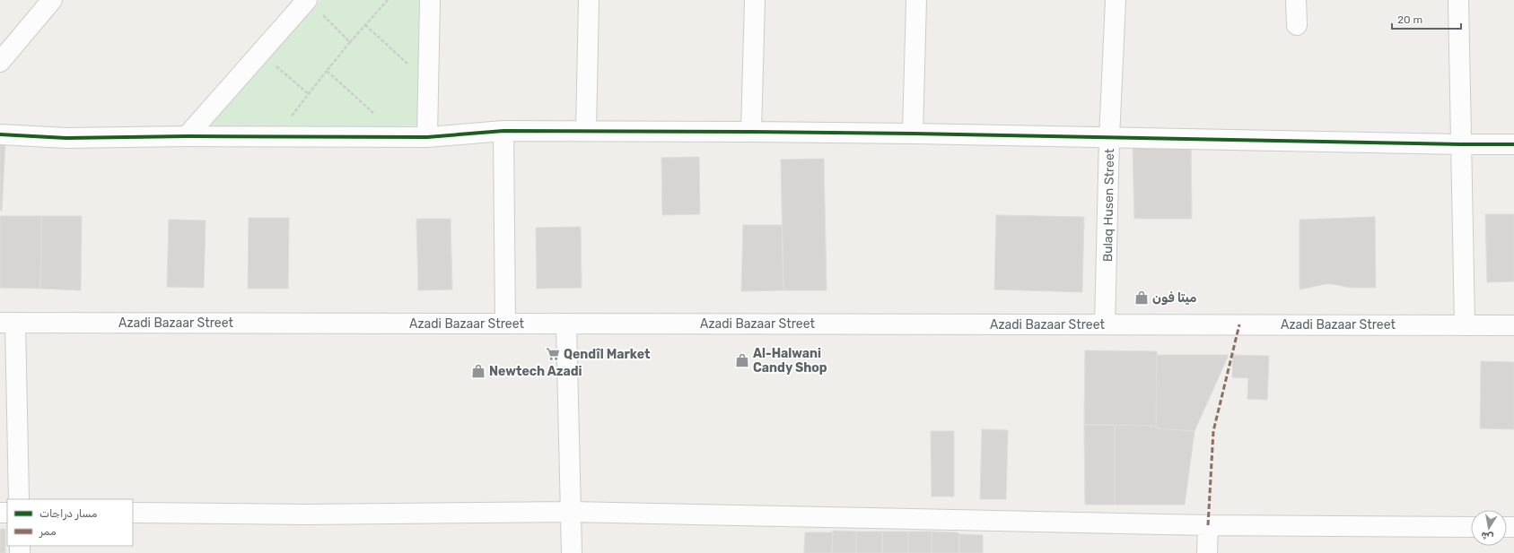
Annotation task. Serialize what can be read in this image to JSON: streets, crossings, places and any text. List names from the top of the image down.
{
  "streets": {
    "street": ["Bulaq Husen Street", "Azadi Bazaar Street"]
  },
  "crossings": [
    ["Bulaq Husen Street", "Azadi Bazaar Street"]
  ],
  "places": {
    "shop": ["ميتا فون", "Al-Halwani Candy Shop", "Newtech Azadi"],
    "supermarket": ["Qendîl Market"]
  },
  "legend": ["مسار دراجات", "ممر"],
  "scale_bar": "20 m",
  "north": "bottom"
}
